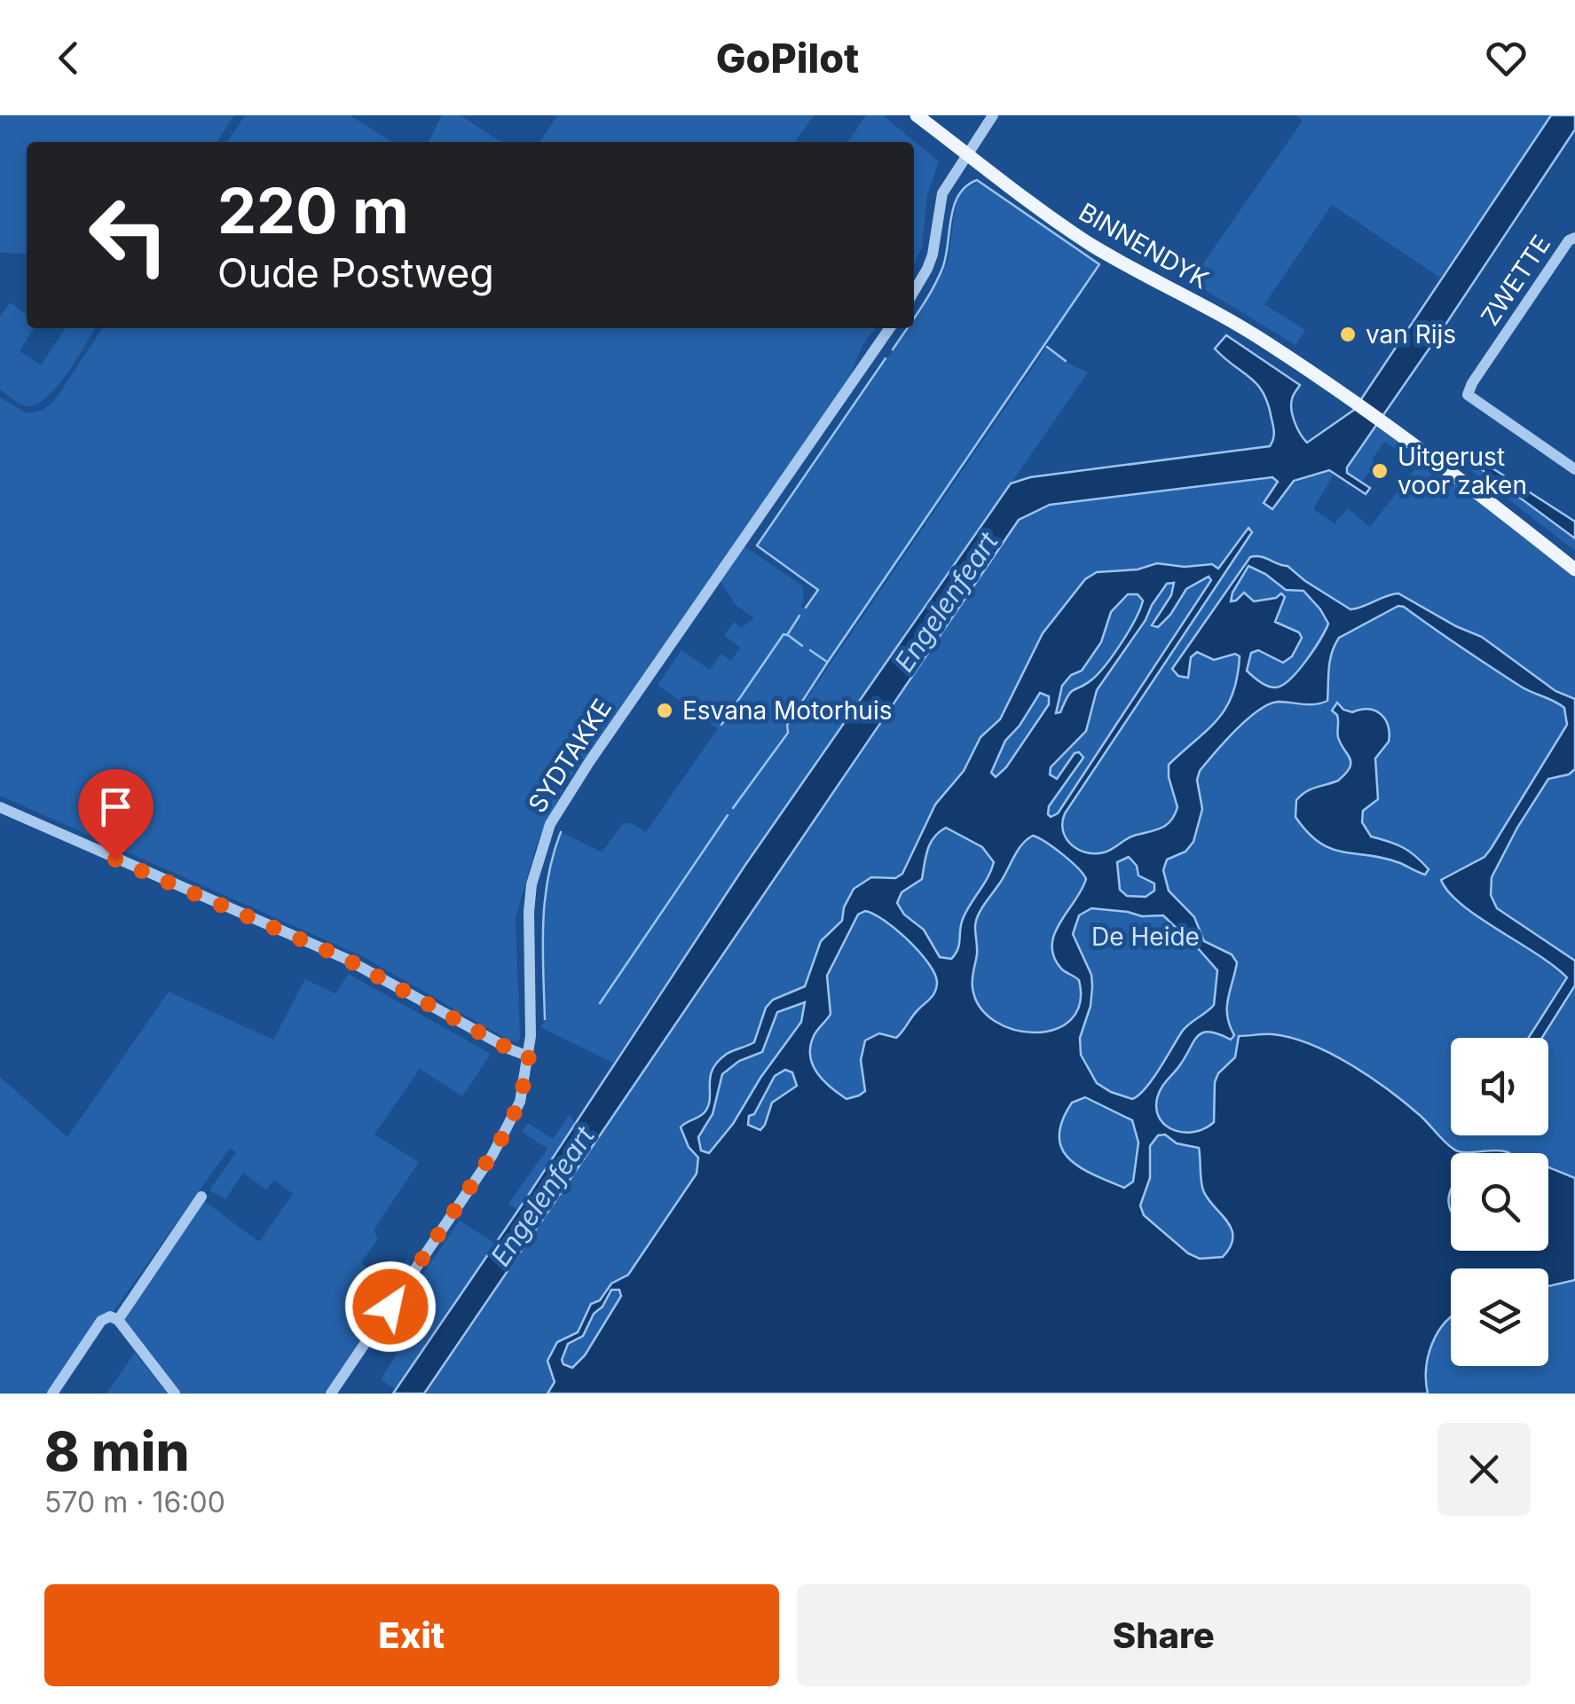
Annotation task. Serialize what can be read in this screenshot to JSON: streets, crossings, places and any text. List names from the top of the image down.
{
  "streets": {
    "main road": ["BINNENDYK"],
    "street": ["ZWETTE", "SYDTAKKE"]
  },
  "water": ["Engelenfeart"],
  "parks": ["De Heide"],
  "places": ["van Rijs", "Uitgerust voor zaken", "Esvana Motorhuis"],
  "page": {
    "header": "GoPilot",
    "turn": ["220 m", "Oude Postweg"],
    "heading": ["8 min", "570 m · 16:00"],
    "buttons": ["Exit", "Share"]
  }
}
